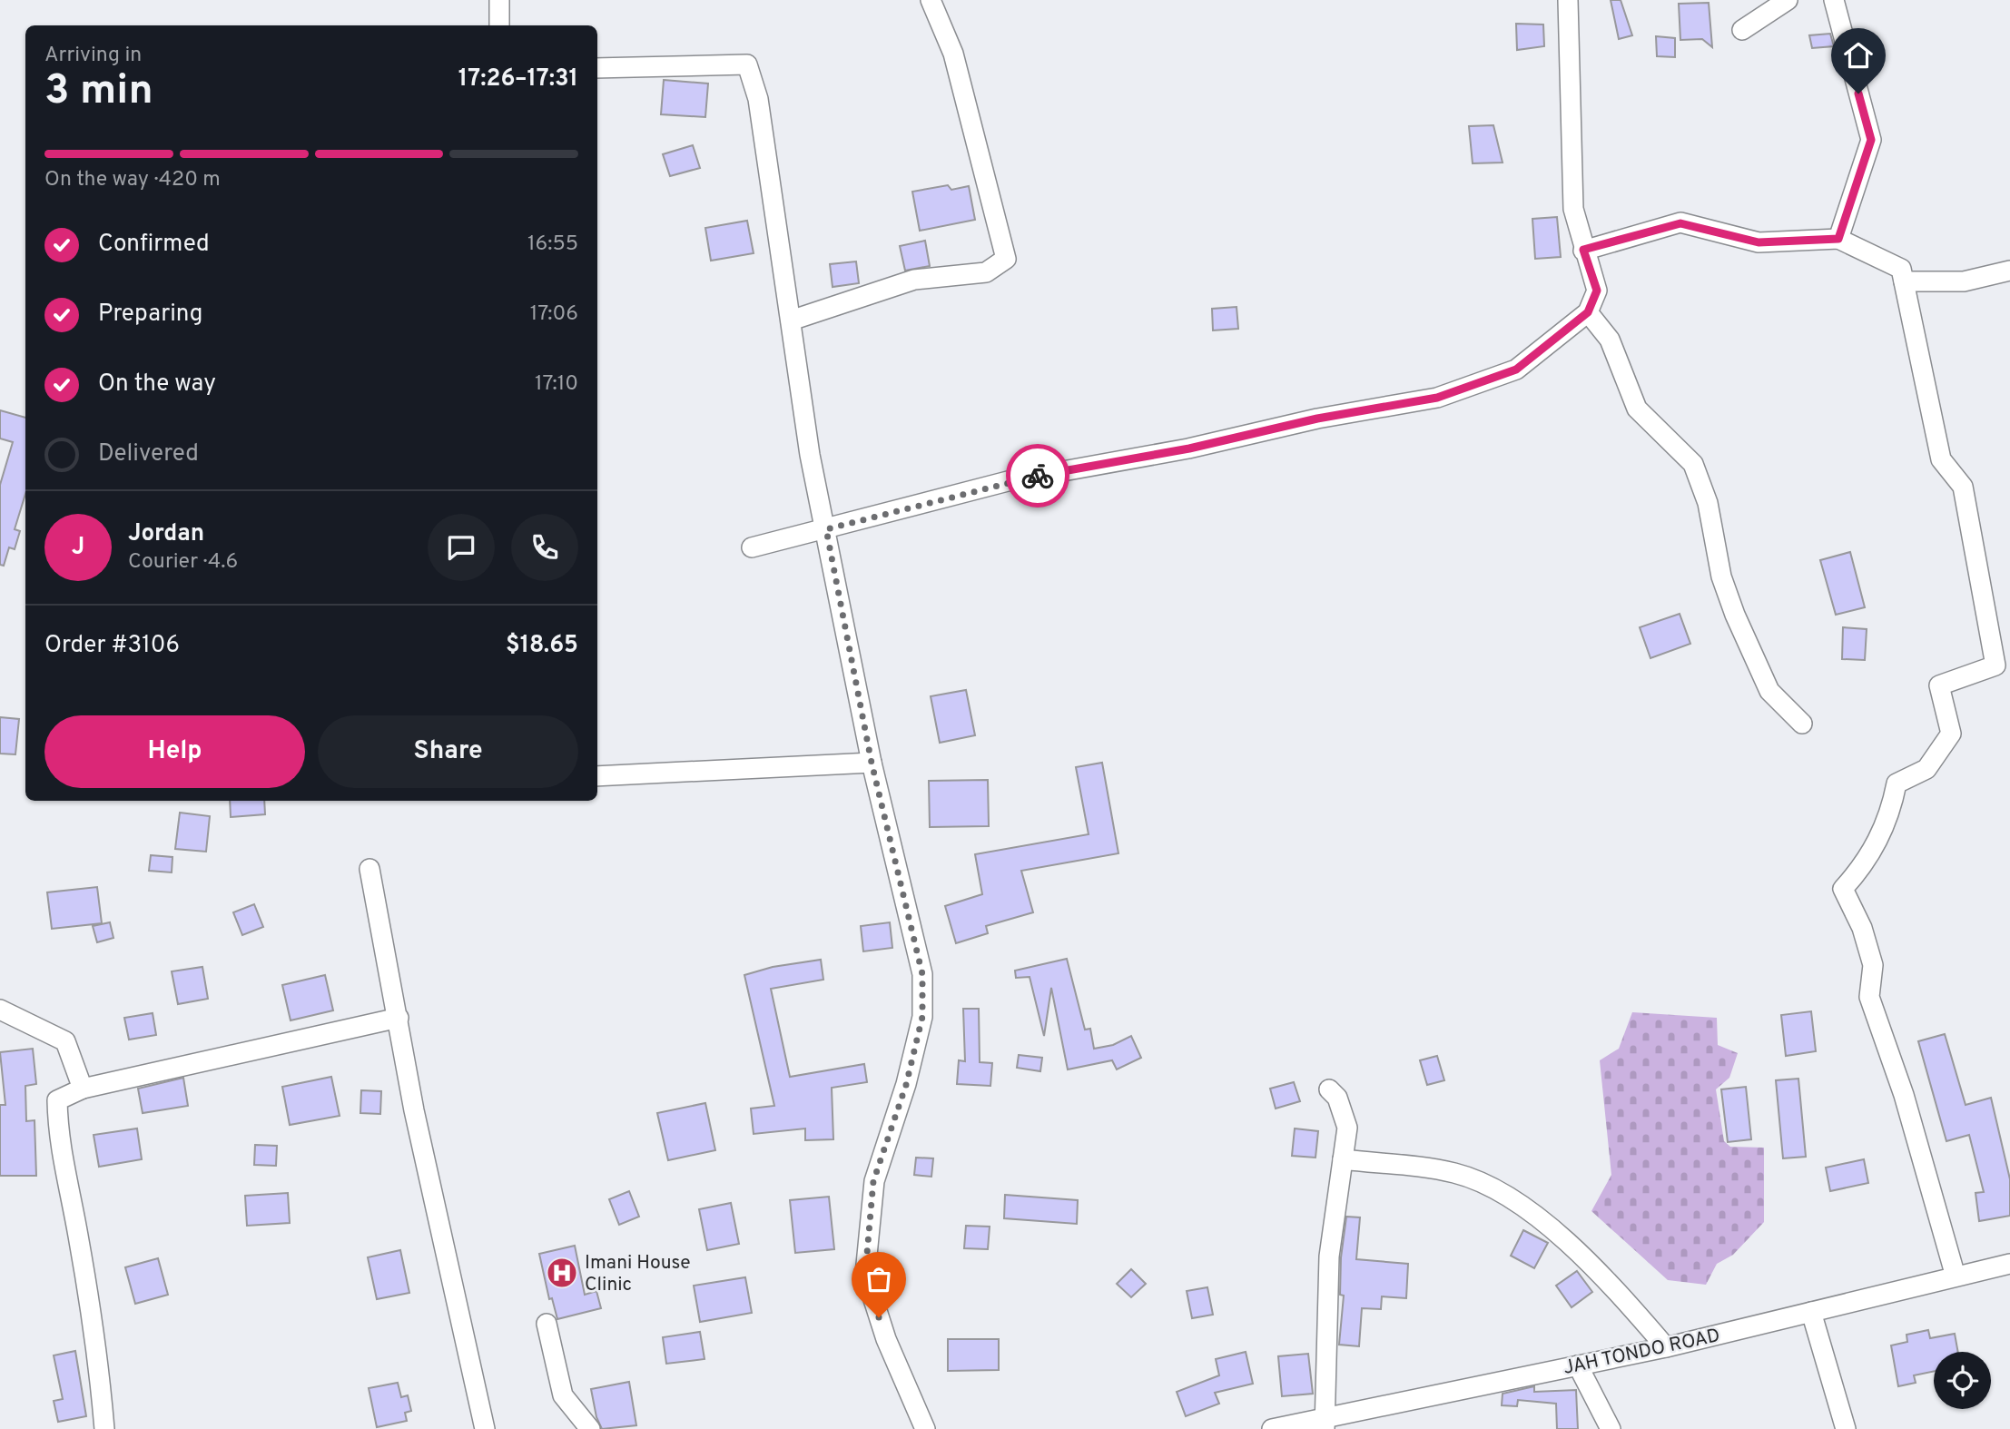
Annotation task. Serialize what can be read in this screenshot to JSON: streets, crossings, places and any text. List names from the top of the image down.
{
  "streets": {
    "street": ["JAH TONDO ROAD"]
  },
  "places": {
    "hospital": ["Imani House Clinic"]
  },
  "page": {
    "heading": ["3 min", "Arriving in", "17:26–17:31"],
    "panel": [
      "Jordan",
      "Courier · 4.6",
      "Order #3106",
      "$18.65"
    ],
    "bar": "On the way · 420 m",
    "list": [
      ["Confirmed", "16:55"],
      ["Preparing", "17:06"],
      ["On the way", "17:10"],
      "Delivered"
    ],
    "round": "J",
    "buttons": ["Help", "Share"]
  }
}
